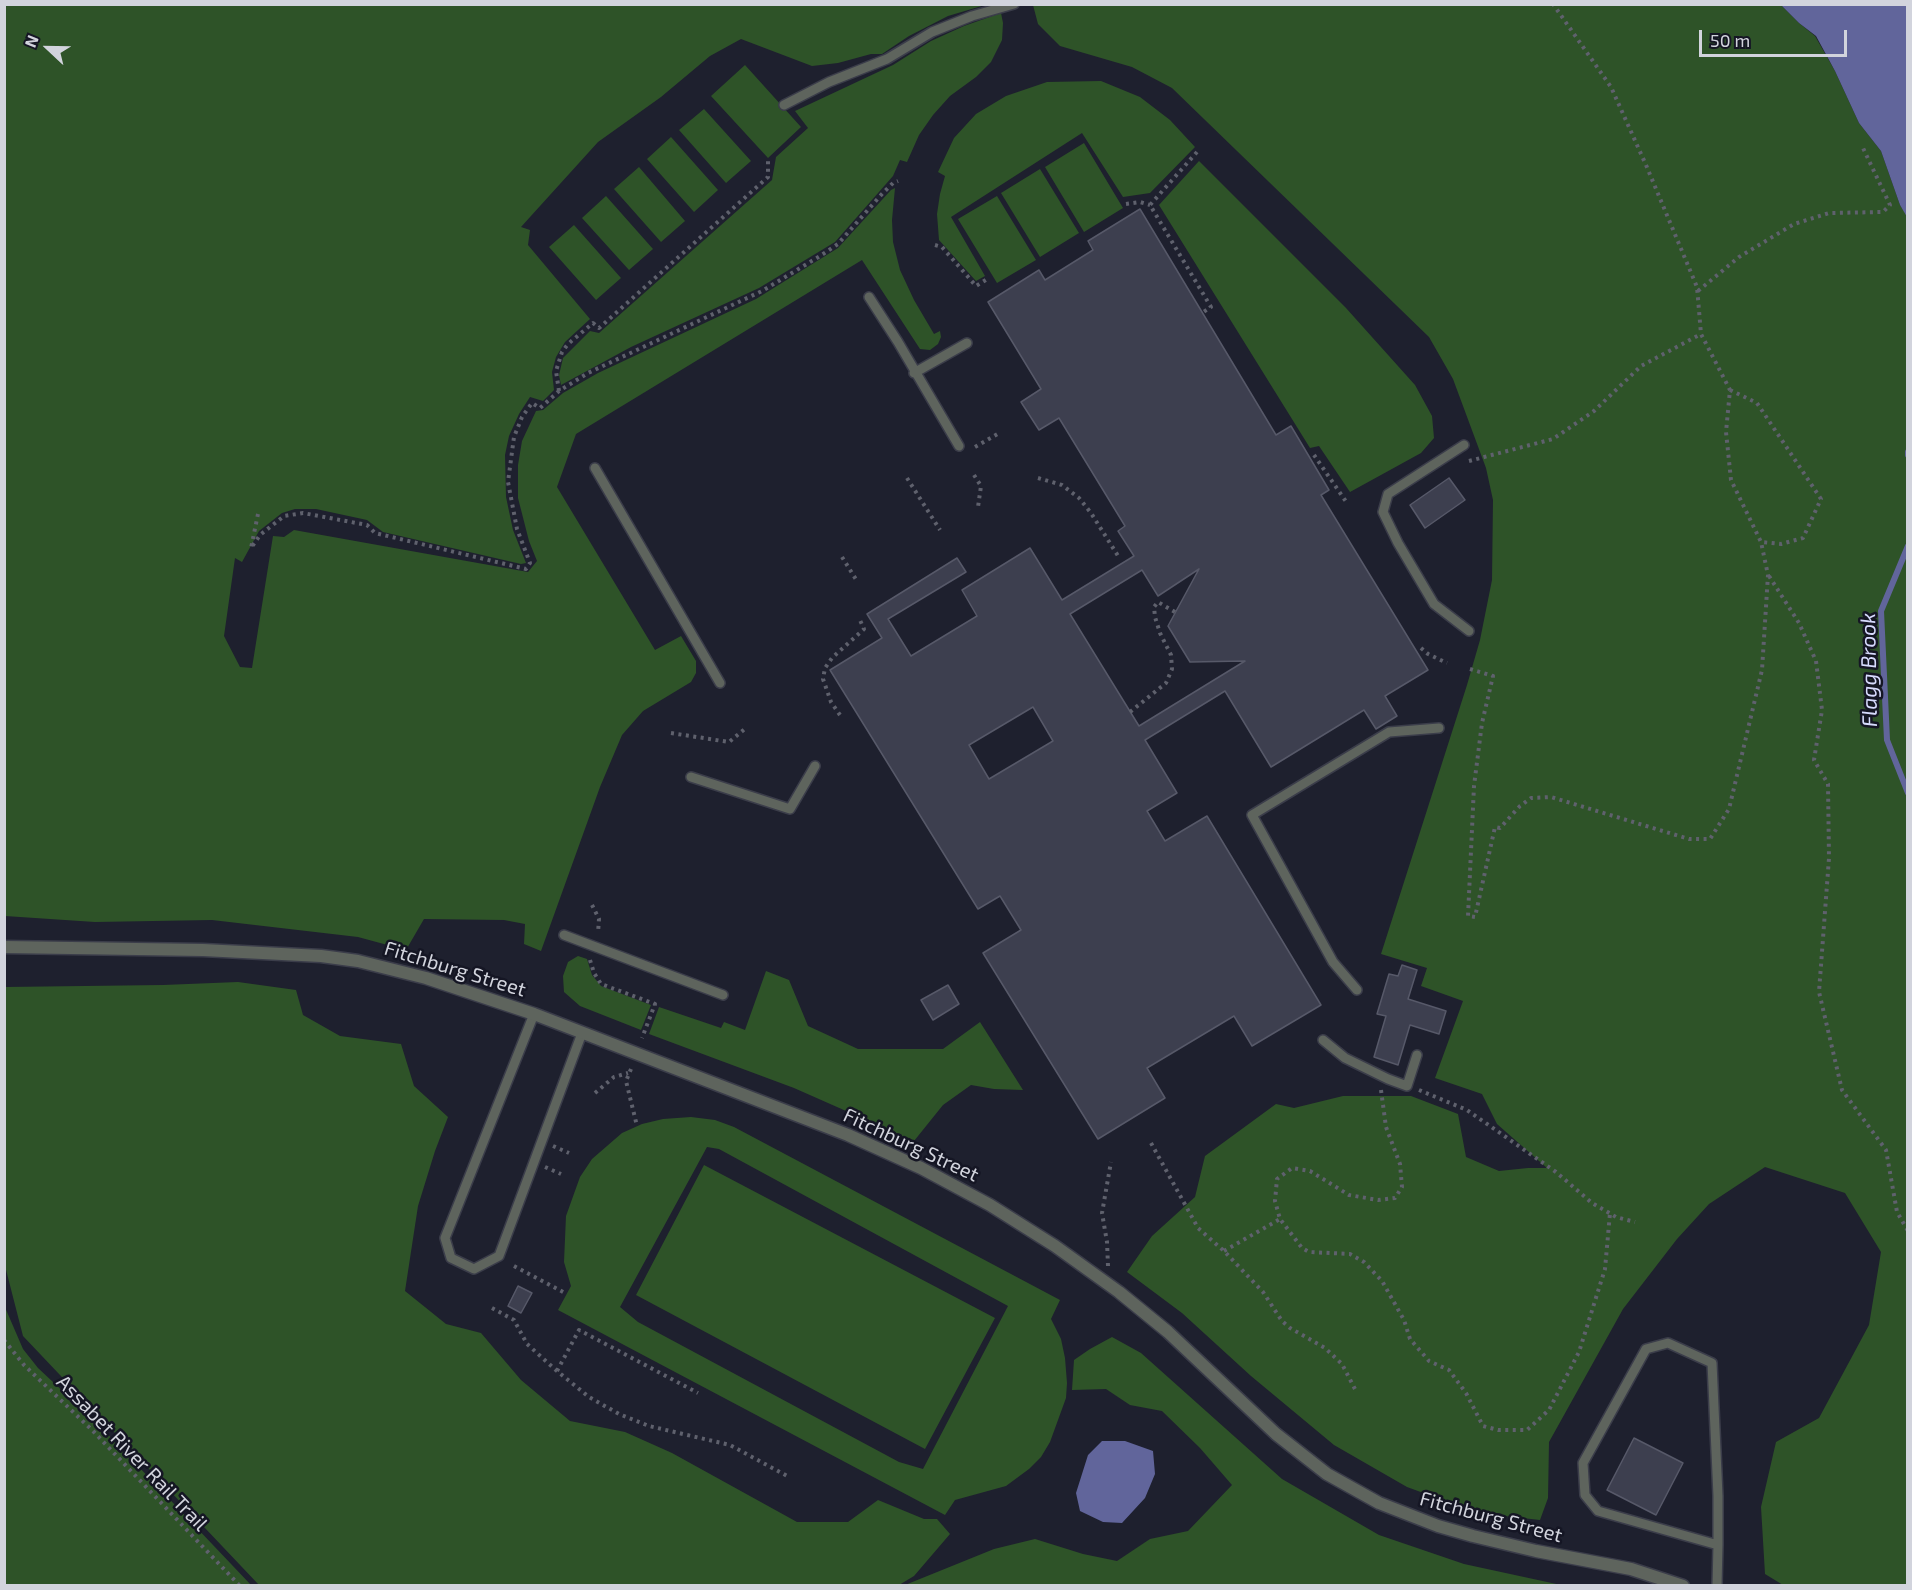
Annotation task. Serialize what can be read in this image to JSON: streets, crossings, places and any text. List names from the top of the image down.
{
  "streets": {
    "street": ["Fitchburg Street"],
    "path": ["Assabet River Rail Trail"]
  },
  "water": ["Flagg Brook"],
  "scale_bar": "50 m",
  "north": "left"
}
